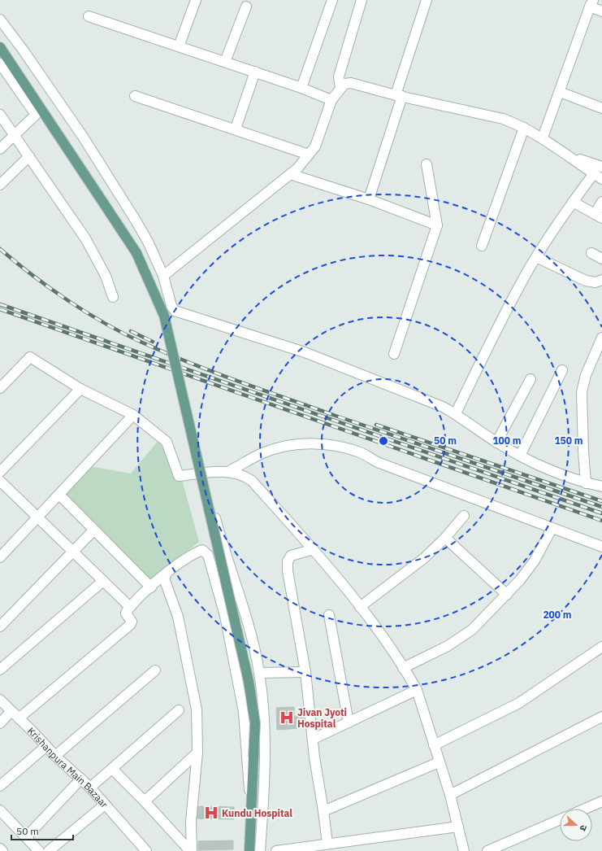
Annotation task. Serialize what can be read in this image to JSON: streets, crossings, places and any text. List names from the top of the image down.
{
  "streets": {
    "street": ["Krishanpura Main Bazaar"]
  },
  "places": {
    "hospital": ["Jivan Jyoti Hospital", "Kundu Hospital"]
  },
  "scale_bar": "50 m",
  "north": "right",
  "rings": [
    "50 m",
    "100 m",
    "150 m",
    "200 m"
  ]
}
